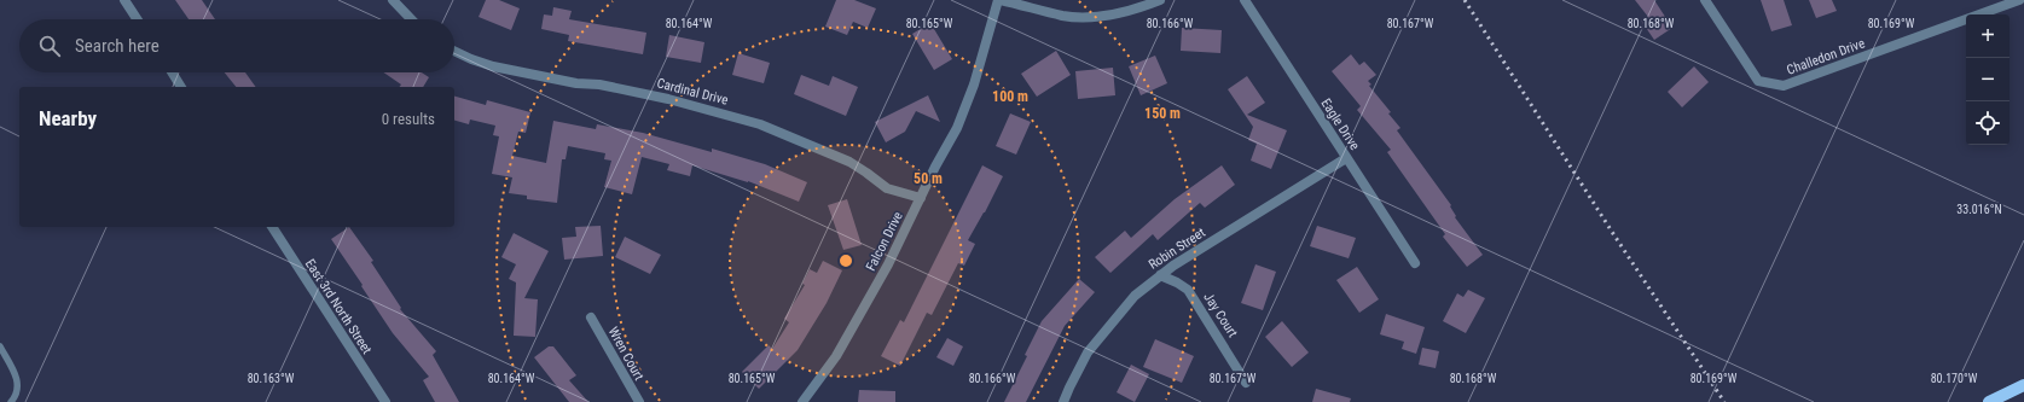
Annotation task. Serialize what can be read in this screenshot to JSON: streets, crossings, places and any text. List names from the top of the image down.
{
  "streets": {
    "street": [
      "Challedon Drive",
      "Cardinal Drive",
      "Eagle Drive",
      "Falcon Drive",
      "Robin Street",
      "East 3rd North Street",
      "Jay Court",
      "Wren Court"
    ]
  },
  "crossings": [
    ["Cardinal Drive", "Falcon Drive"],
    ["Eagle Drive", "Robin Street"],
    ["Robin Street", "Jay Court"]
  ],
  "page": {
    "map_buttons": ["+", "−"],
    "search": "Search here",
    "heading": ["Nearby", "0 results"]
  },
  "coordinates": [
    "80.164°W",
    "80.165°W",
    "80.166°W",
    "80.167°W",
    "80.168°W",
    "80.169°W",
    "33.016°N",
    "80.163°W",
    "80.170°W"
  ],
  "rings": ["100 m", "150 m", "50 m"]
}
